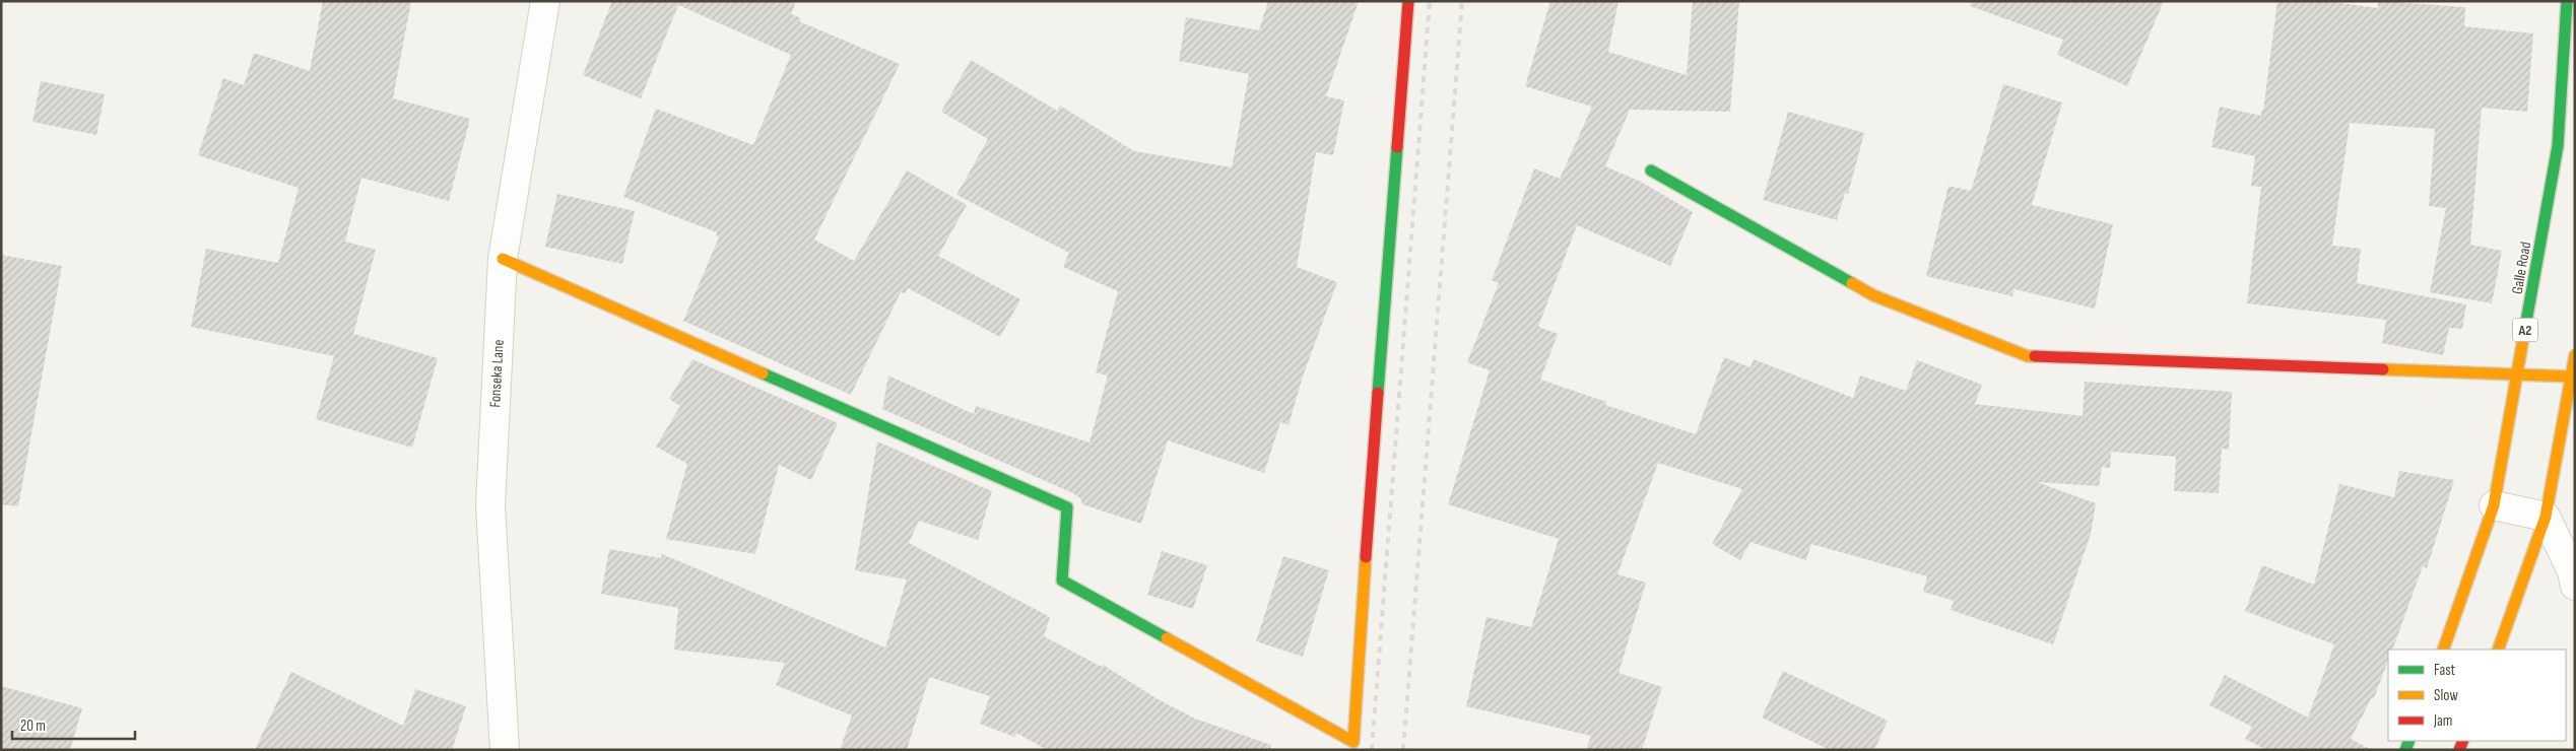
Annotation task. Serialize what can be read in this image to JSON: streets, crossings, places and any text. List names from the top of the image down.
{
  "streets": {
    "main road": ["Galle Road", "A2"],
    "street": ["Fonseka Lane"]
  },
  "legend": ["Fast", "Slow", "Jam"],
  "scale_bar": "20 m"
}
